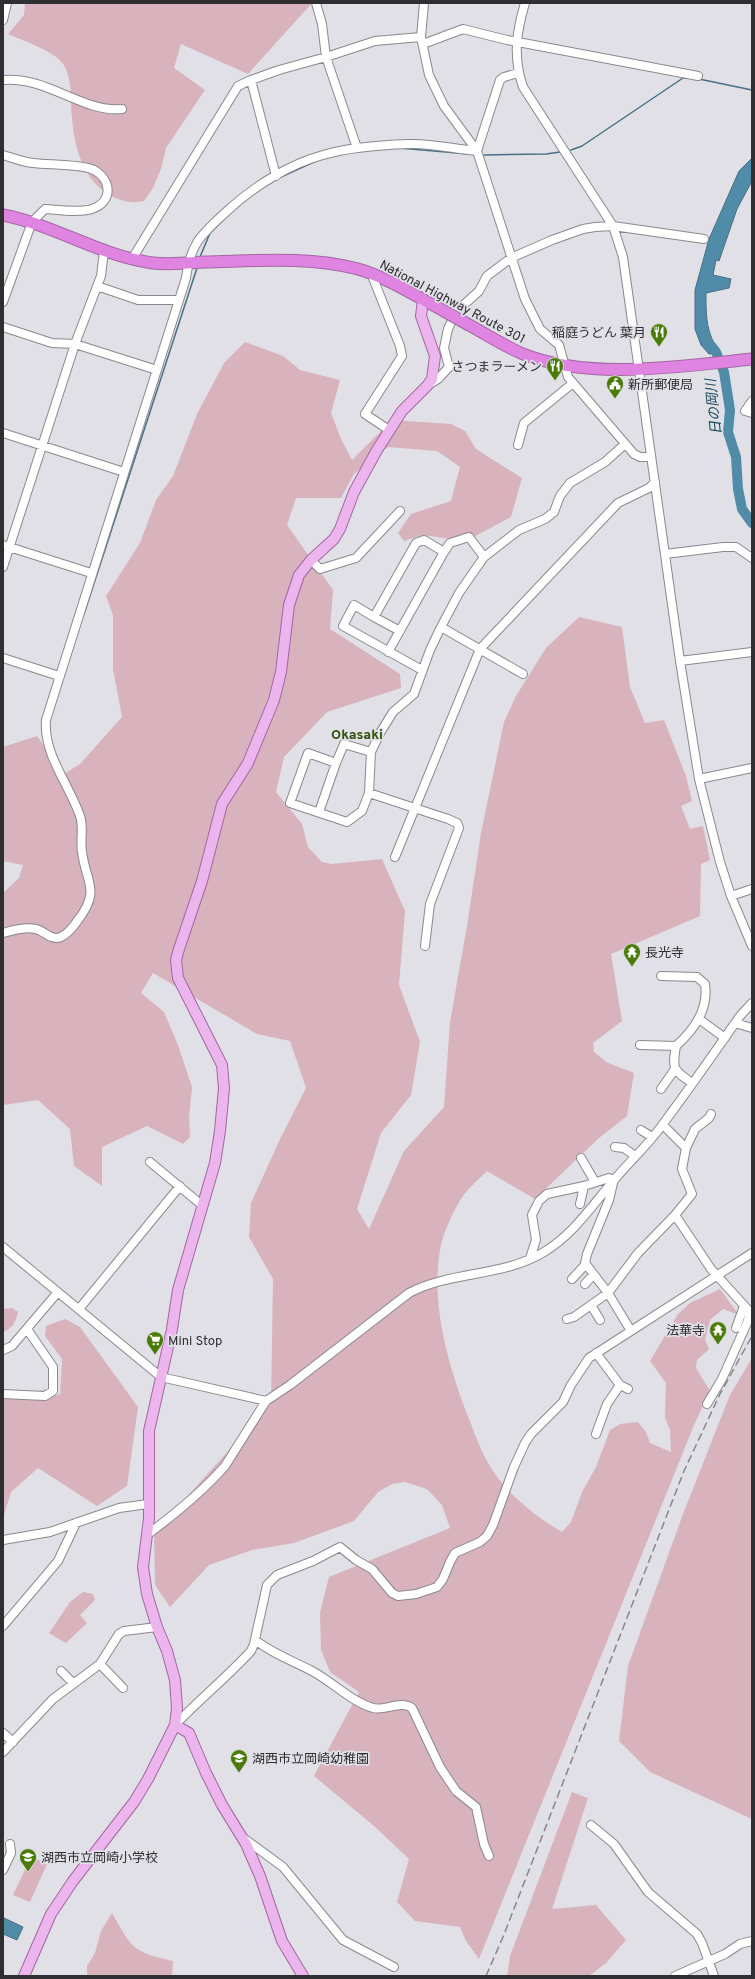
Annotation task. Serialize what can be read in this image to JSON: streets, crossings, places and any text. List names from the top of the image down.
{
  "streets": {
    "highway": ["National Highway Route 301"]
  },
  "districts": ["Okasaki"],
  "water": ["日の岡川"],
  "places": {
    "restaurant": ["稲庭うどん 葉月", "さつまラーメン"],
    "public building": ["新所郵便局"],
    "temple": ["長光寺", "法華寺"],
    "supermarket": ["Mini Stop"],
    "school or university": ["湖西市立岡崎幼稚園", "湖西市立岡崎小学校"]
  }
}
